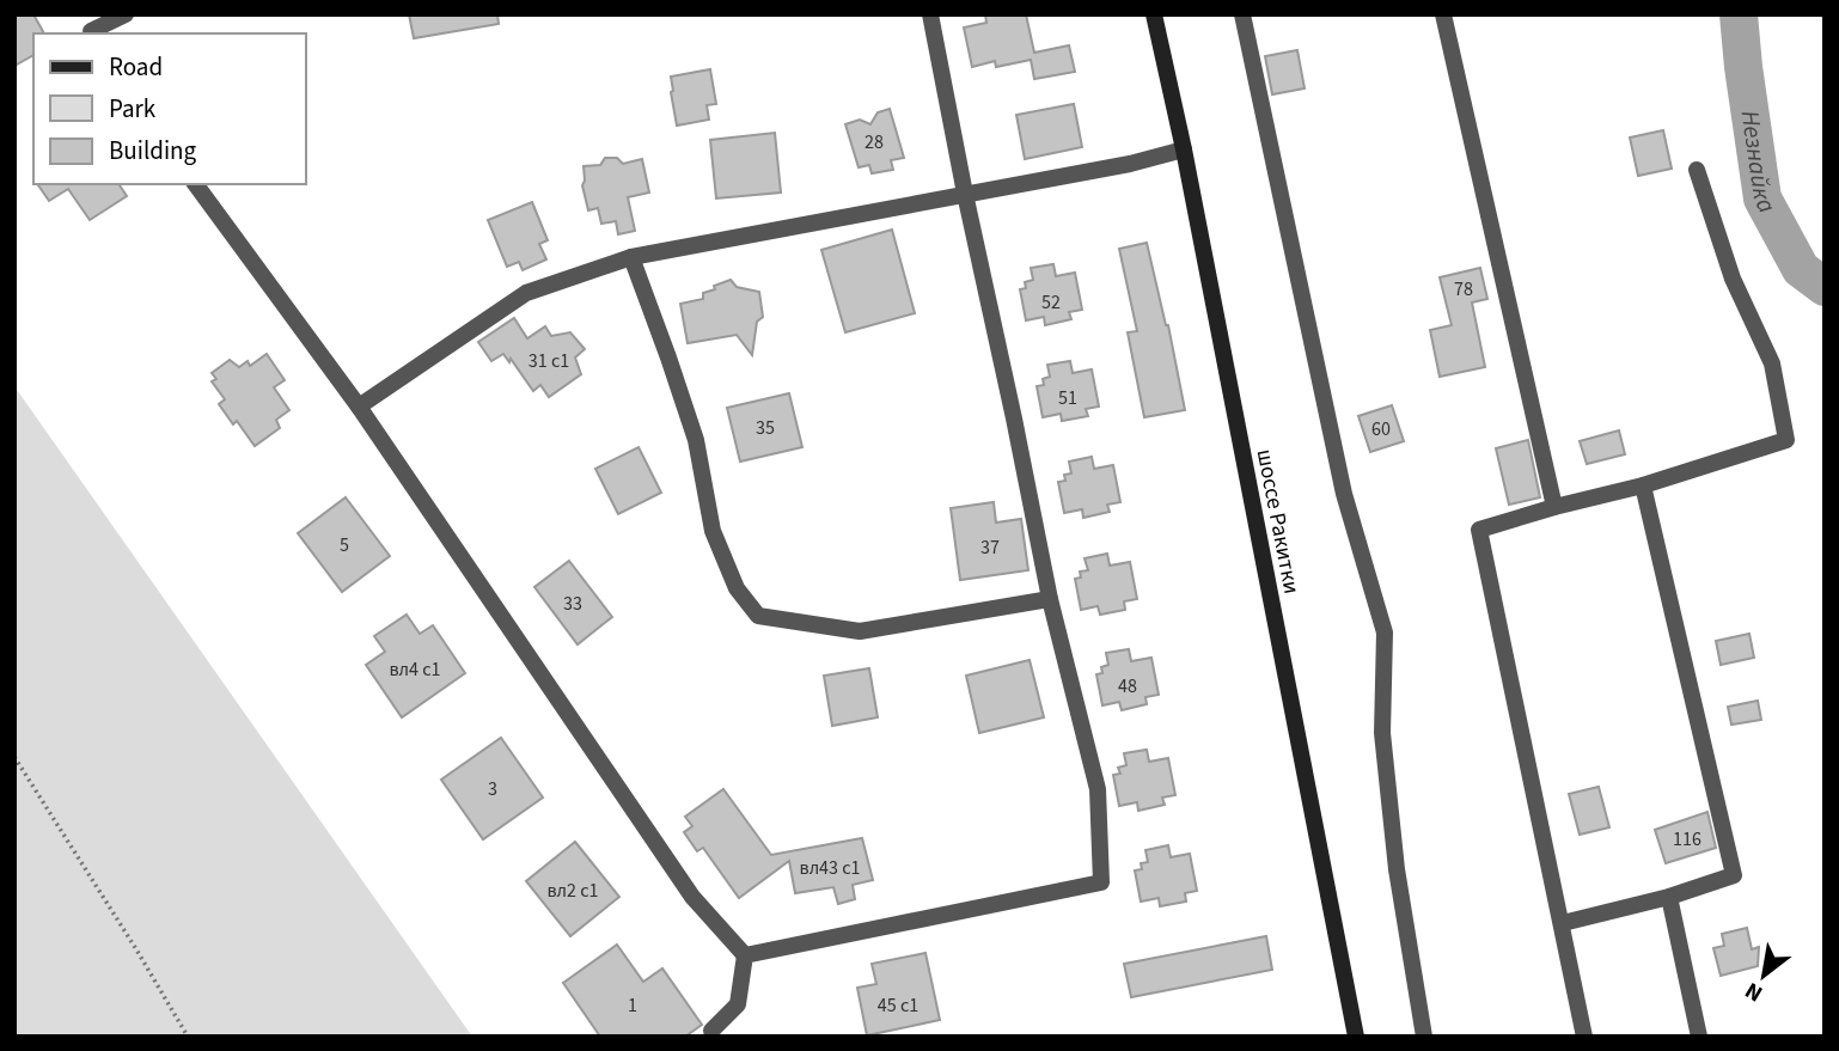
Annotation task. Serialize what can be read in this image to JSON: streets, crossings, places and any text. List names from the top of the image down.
{
  "streets": {
    "main road": ["шоссе Ракитки"]
  },
  "water": ["Незнайка"],
  "house_numbers": [
    "28",
    "78",
    "52",
    "31 с1",
    "51",
    "35",
    "60",
    "5",
    "37",
    "33",
    "вл4 с1",
    "48",
    "3",
    "116",
    "вл43 с1",
    "вл2 с1",
    "1",
    "45 с1"
  ],
  "legend": ["Road", "Park", "Building"],
  "north": "bottom left"
}
